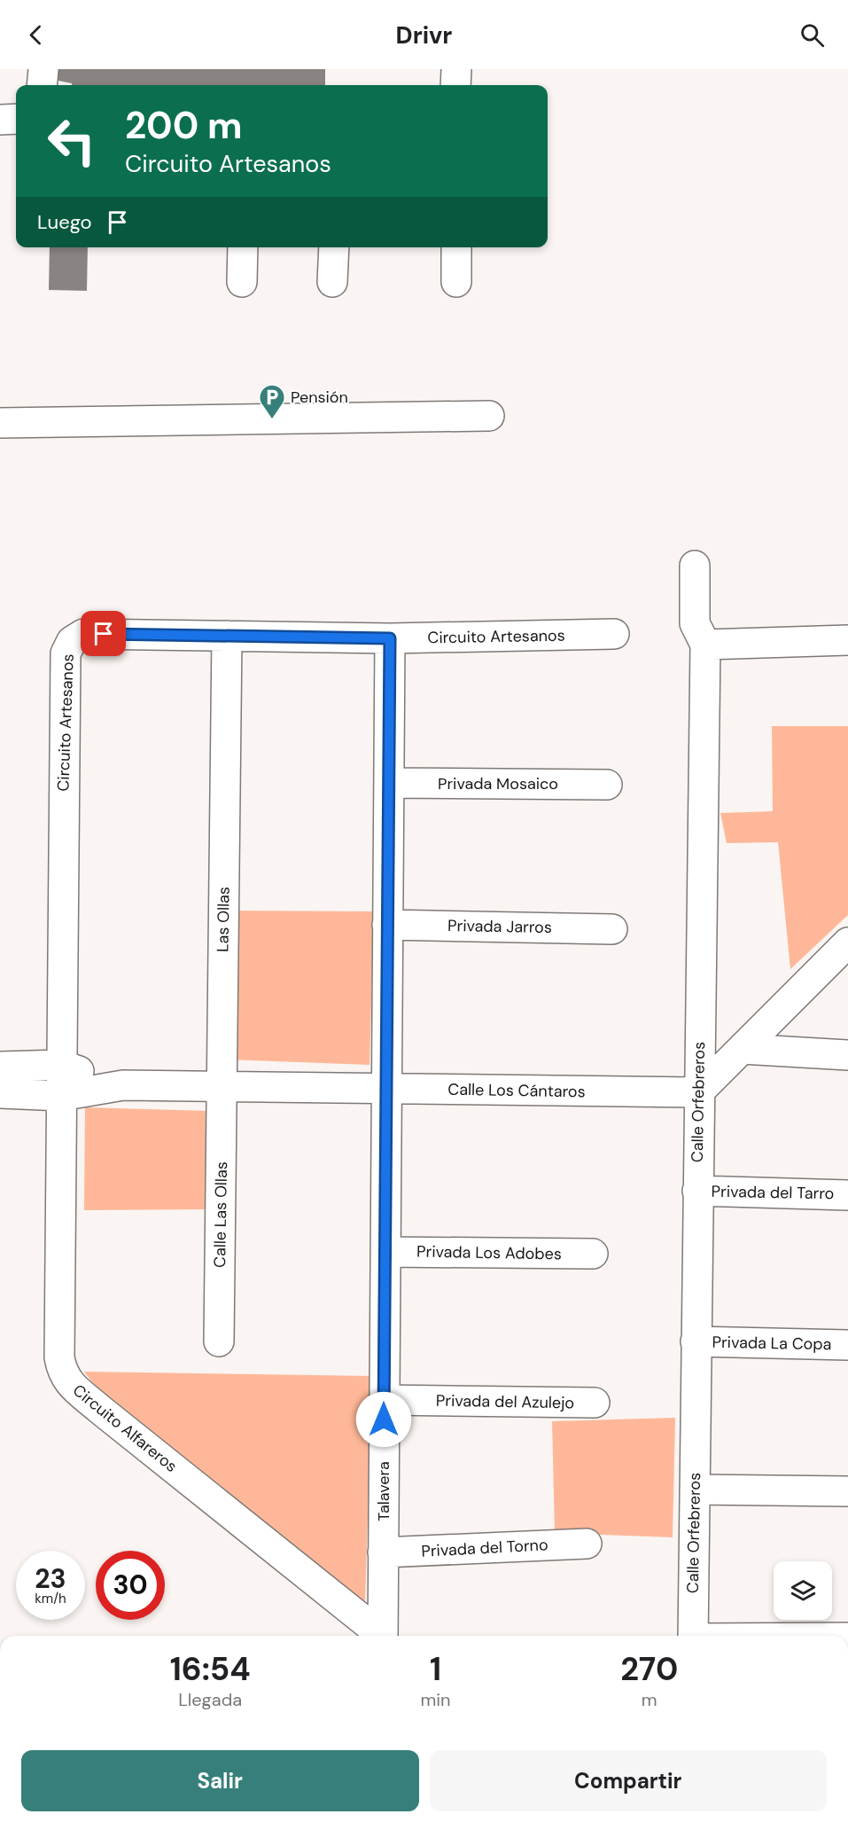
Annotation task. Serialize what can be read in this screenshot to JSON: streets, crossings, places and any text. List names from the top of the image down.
{
  "streets": {
    "street": [
      "Circuito Artesanos",
      "Privada Mosaico",
      "Las Ollas",
      "Privada Jarros",
      "Calle Los Cántaros",
      "Calle Orfebreros",
      "Privada del Tarro",
      "Calle Las Ollas",
      "Privada Los Adobes",
      "Privada La Copa",
      "Privada del Azulejo",
      "Circuito Alfareros",
      "Talavera",
      "Privada del Torno"
    ]
  },
  "crossings": [
    ["Circuito Artesanos", "Las Ollas"],
    ["Circuito Artesanos", "Calle Los Cántaros"],
    ["Circuito Artesanos", "Circuito Alfareros"],
    ["Circuito Artesanos", "Talavera"],
    ["Privada Mosaico", "Talavera"],
    ["Las Ollas", "Calle Los Cántaros"],
    ["Las Ollas", "Calle Las Ollas"],
    ["Privada Jarros", "Talavera"],
    ["Calle Los Cántaros", "Calle Orfebreros"],
    ["Calle Los Cántaros", "Calle Las Ollas"],
    ["Calle Los Cántaros", "Circuito Alfareros"],
    ["Calle Los Cántaros", "Talavera"],
    ["Calle Orfebreros", "Privada del Tarro"],
    ["Calle Orfebreros", "Privada La Copa"],
    ["Privada Los Adobes", "Talavera"],
    ["Privada del Azulejo", "Talavera"],
    ["Talavera", "Privada del Torno"]
  ],
  "places": {
    "parking": ["Pensión"]
  },
  "page": {
    "header": "Drivr",
    "turn": ["200 m", "Circuito Artesanos"],
    "then": "Luego",
    "speed": "23 km/h",
    "limit": "30",
    "eta": [
      "16:54",
      "Llegada",
      "1",
      "min",
      "270",
      "m"
    ],
    "buttons": ["Salir", "Compartir"]
  }
}
